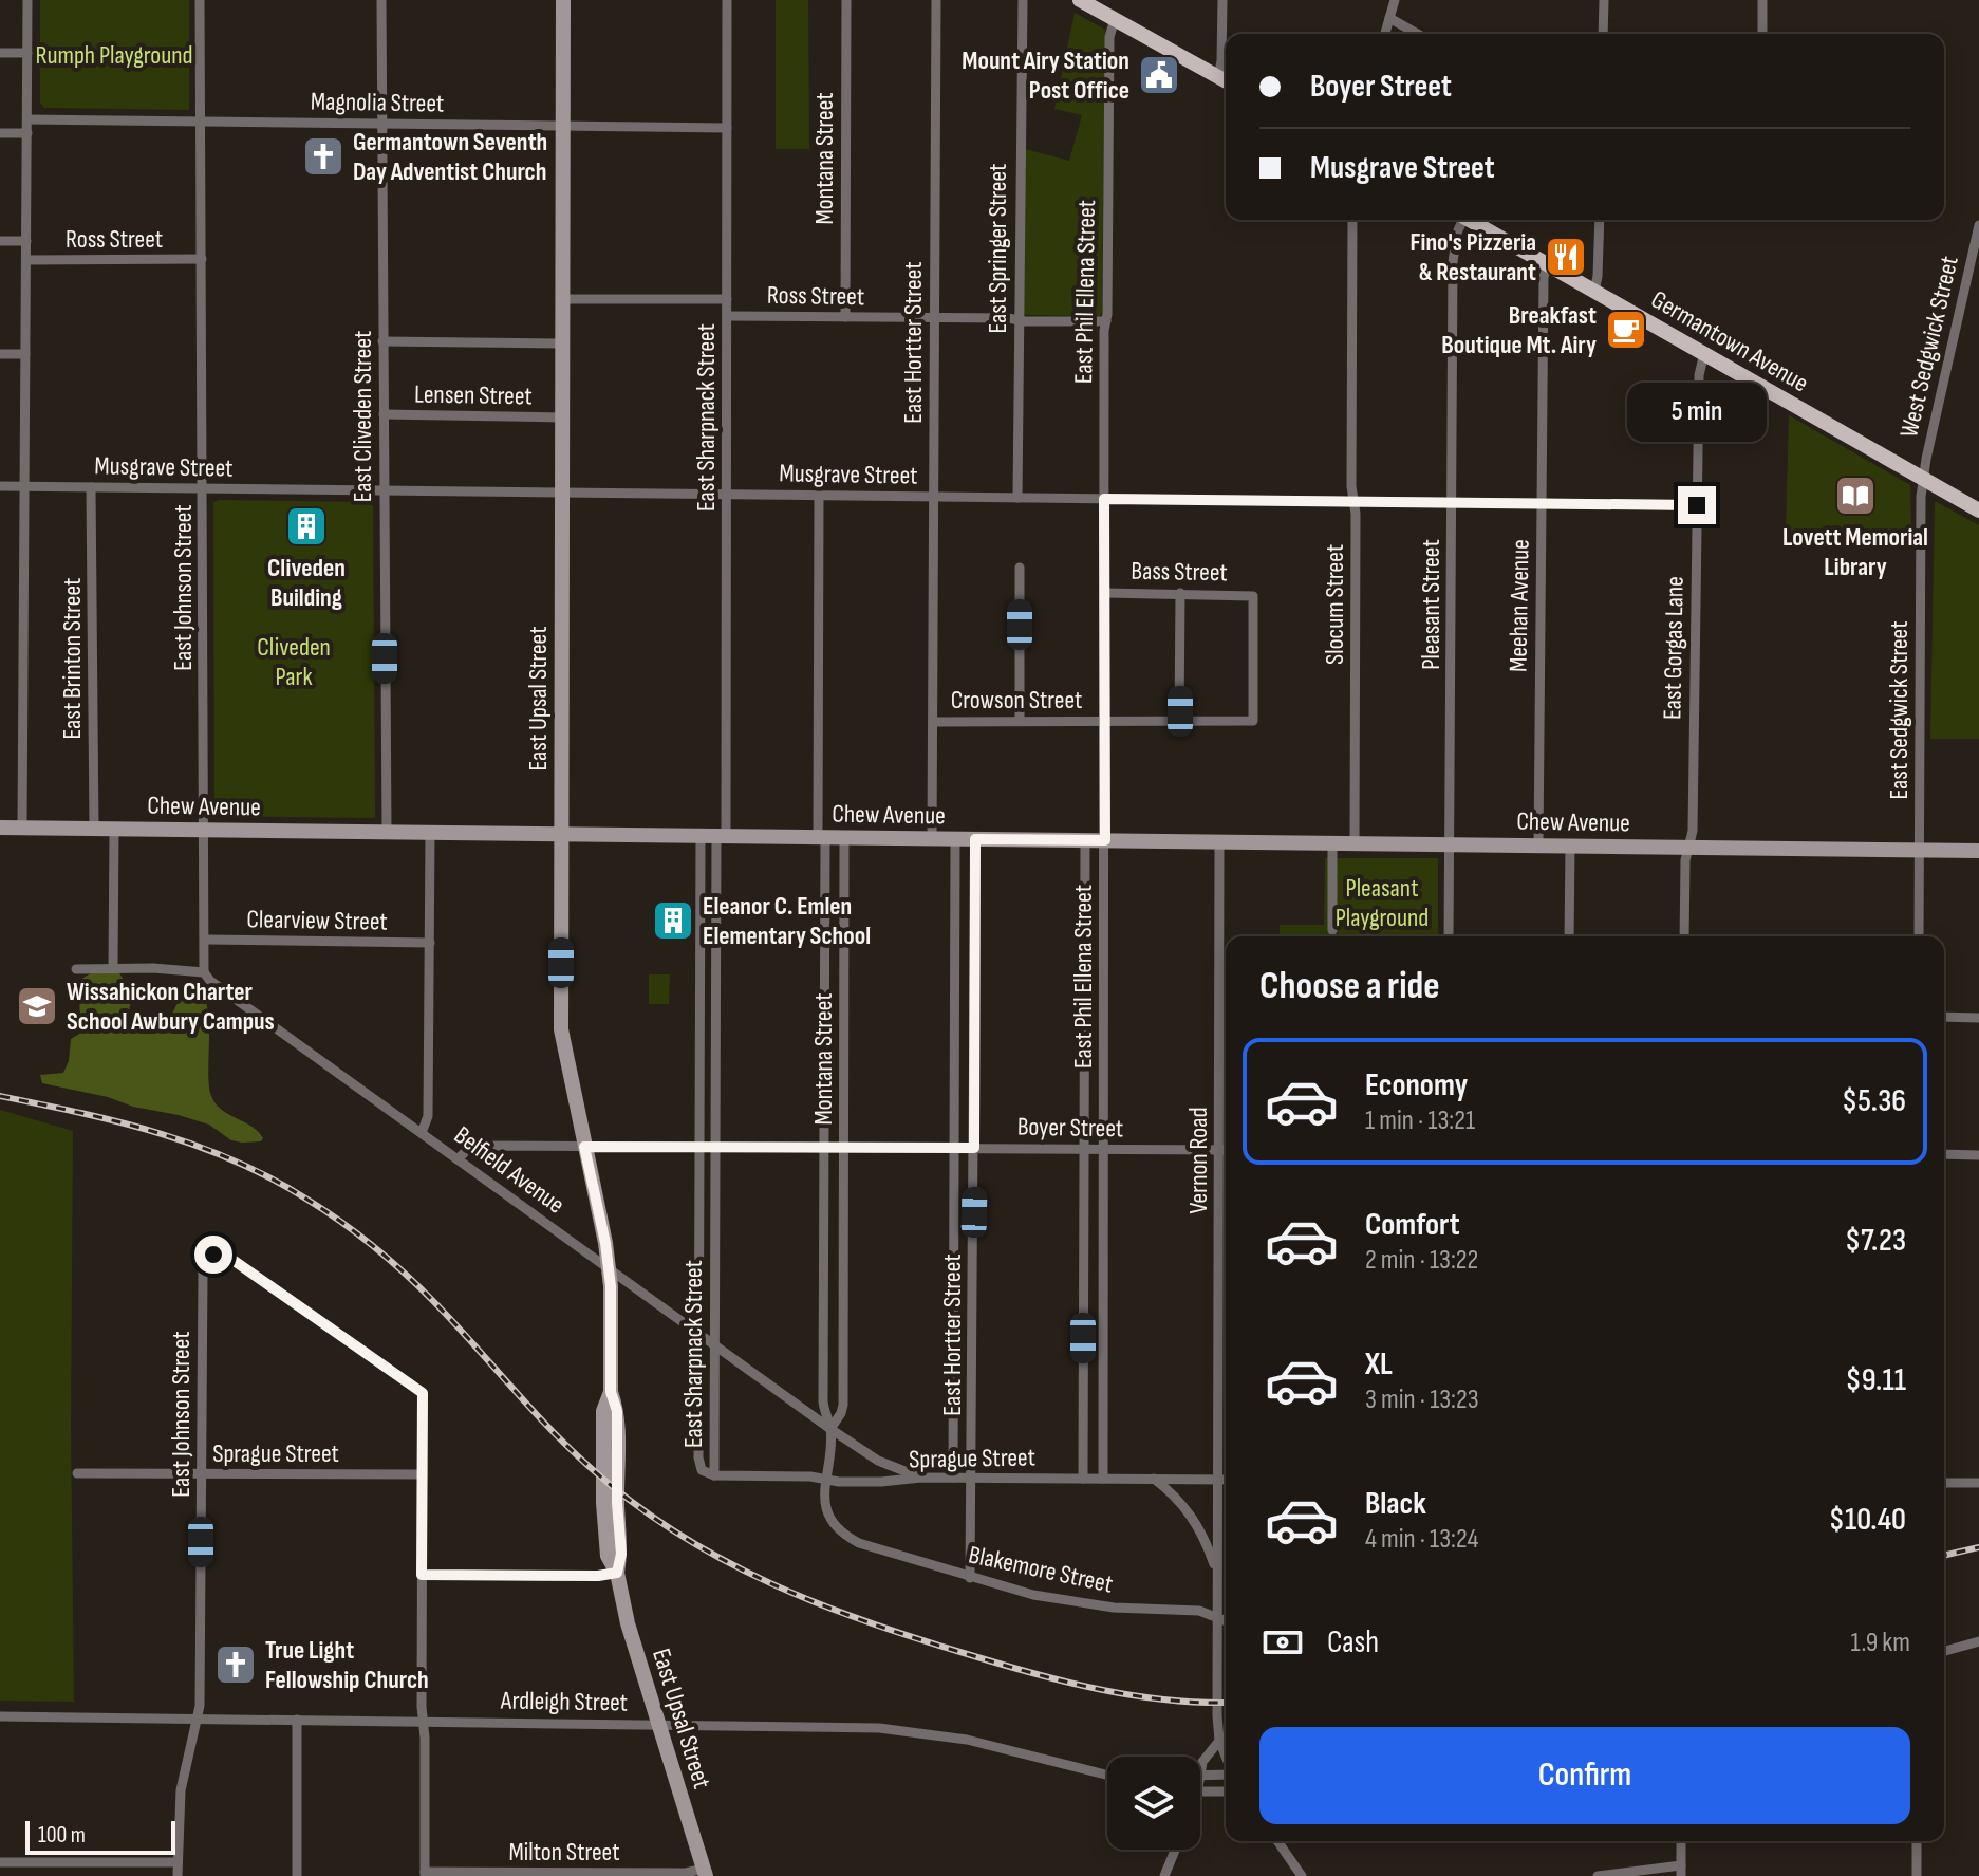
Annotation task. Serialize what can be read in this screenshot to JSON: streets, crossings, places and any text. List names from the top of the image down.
{
  "streets": {
    "main road": ["Germantown Avenue"],
    "street": [
      "Magnolia Street",
      "Montana Street",
      "Ross Street",
      "East Springer Street",
      "East Phil Ellena Street",
      "East Hortter Street",
      "West Sedgwick Street",
      "Lensen Street",
      "East Cliveden Street",
      "East Sharpnack Street",
      "Musgrave Street",
      "Bass Street",
      "East Johnson Street",
      "Slocum Street",
      "Pleasant Street",
      "Meehan Avenue",
      "East Gorgas Lane",
      "East Brinton Street",
      "East Upsal Street",
      "Crowson Street",
      "East Sedgwick Street",
      "Chew Avenue",
      "Clearview Street",
      "Boyer Street",
      "Vernon Road",
      "Belfield Avenue",
      "Sprague Street",
      "Blakemore Street",
      "Ardleigh Street",
      "Milton Street"
    ]
  },
  "crossings": [
    ["Magnolia Street", "East Cliveden Street"],
    ["Magnolia Street", "East Sharpnack Street"],
    ["Magnolia Street", "East Johnson Street"],
    ["Magnolia Street", "East Upsal Street"],
    ["Montana Street", "Ross Street"],
    ["Montana Street", "Musgrave Street"],
    ["Montana Street", "Chew Avenue"],
    ["Montana Street", "Boyer Street"],
    ["Montana Street", "Belfield Avenue"],
    ["Montana Street", "Sprague Street"],
    ["Montana Street", "Blakemore Street"],
    ["Ross Street", "East Springer Street"],
    ["Ross Street", "East Phil Ellena Street"],
    ["Ross Street", "East Hortter Street"],
    ["Ross Street", "East Sharpnack Street"],
    ["Ross Street", "East Johnson Street"],
    ["East Springer Street", "Musgrave Street"],
    ["East Phil Ellena Street", "Musgrave Street"],
    ["East Phil Ellena Street", "Bass Street"],
    ["East Phil Ellena Street", "Crowson Street"],
    ["East Phil Ellena Street", "Chew Avenue"],
    ["East Phil Ellena Street", "Boyer Street"],
    ["East Phil Ellena Street", "Sprague Street"],
    ["Germantown Avenue", "West Sedgwick Street"],
    ["Germantown Avenue", "Meehan Avenue"],
    ["Germantown Avenue", "East Gorgas Lane"],
    ["Germantown Avenue", "East Sedgwick Street"],
    ["East Hortter Street", "Musgrave Street"],
    ["East Hortter Street", "Crowson Street"],
    ["East Hortter Street", "Chew Avenue"],
    ["East Hortter Street", "Boyer Street"],
    ["East Hortter Street", "Sprague Street"],
    ["East Hortter Street", "Blakemore Street"],
    ["West Sedgwick Street", "East Sedgwick Street"],
    ["Lensen Street", "East Cliveden Street"],
    ["Lensen Street", "East Upsal Street"],
    ["East Cliveden Street", "Musgrave Street"],
    ["East Cliveden Street", "Chew Avenue"],
    ["East Sharpnack Street", "Musgrave Street"],
    ["East Sharpnack Street", "Chew Avenue"],
    ["East Sharpnack Street", "Boyer Street"],
    ["East Sharpnack Street", "Belfield Avenue"],
    ["East Sharpnack Street", "Sprague Street"],
    ["Musgrave Street", "East Johnson Street"],
    ["Musgrave Street", "Slocum Street"],
    ["Musgrave Street", "Pleasant Street"],
    ["Musgrave Street", "Meehan Avenue"],
    ["Musgrave Street", "East Gorgas Lane"],
    ["Musgrave Street", "East Brinton Street"],
    ["Musgrave Street", "East Upsal Street"],
    ["Bass Street", "Crowson Street"],
    ["East Johnson Street", "Chew Avenue"],
    ["East Johnson Street", "Clearview Street"],
    ["East Johnson Street", "Belfield Avenue"],
    ["East Johnson Street", "Sprague Street"],
    ["East Johnson Street", "Ardleigh Street"],
    ["Slocum Street", "Chew Avenue"],
    ["Pleasant Street", "Chew Avenue"],
    ["Meehan Avenue", "Chew Avenue"],
    ["East Gorgas Lane", "Chew Avenue"],
    ["East Brinton Street", "Chew Avenue"],
    ["East Upsal Street", "Chew Avenue"],
    ["East Upsal Street", "Boyer Street"],
    ["East Upsal Street", "Belfield Avenue"],
    ["East Upsal Street", "Ardleigh Street"],
    ["East Upsal Street", "Milton Street"],
    ["East Sedgwick Street", "Chew Avenue"],
    ["Chew Avenue", "Vernon Road"],
    ["Boyer Street", "Vernon Road"],
    ["Boyer Street", "Belfield Avenue"],
    ["Vernon Road", "Sprague Street"],
    ["Vernon Road", "Blakemore Street"],
    ["Belfield Avenue", "Sprague Street"]
  ],
  "parks": ["Rumph Playground", "Cliveden Park", "Pleasant Playground"],
  "places": {
    "public building": ["Mount Airy Station Post Office"],
    "church": ["Germantown Seventh Day Adventist Church", "True Light Fellowship Church"],
    "restaurant": ["Fino's Pizzeria & Restaurant"],
    "cafe": ["Breakfast Boutique Mt. Airy"],
    "library": ["Lovett Memorial Library"],
    "building": ["Cliveden Building", "Eleanor C. Emlen Elementary School"],
    "school or university": ["Wissahickon Charter School Awbury Campus"]
  },
  "scale_bar": "100 m",
  "page": {
    "banner": ["Boyer Street", "Musgrave Street"],
    "bubble": "5 min",
    "heading": "Choose a ride",
    "list": [
      {
        "name": "Economy",
        "note": "1 min · 13:21",
        "value": "$5.36"
      },
      {
        "name": "Comfort",
        "note": "2 min · 13:22",
        "value": "$7.23"
      },
      {
        "name": "XL",
        "note": "3 min · 13:23",
        "value": "$9.11"
      },
      {
        "name": "Black",
        "note": "4 min · 13:24",
        "value": "$10.40"
      }
    ],
    "pay": ["Cash", "1.9 km"],
    "buttons": "Confirm",
    "scale": "100 m"
  }
}
